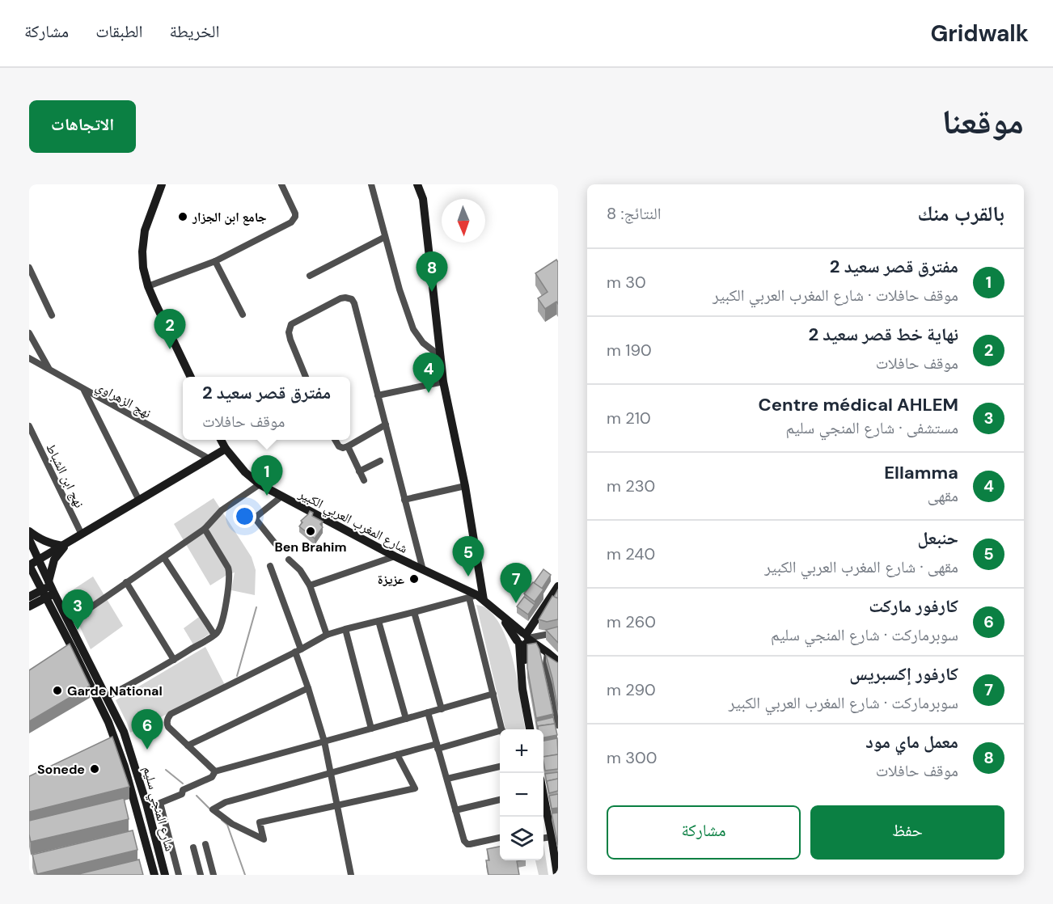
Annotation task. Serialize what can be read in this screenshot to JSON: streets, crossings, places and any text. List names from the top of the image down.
{
  "streets": {
    "street": [
      "نهج الزهراوي",
      "نهج ابن الشباط",
      "شارع المغرب العربي الكبير",
      "شارع المنجي سليم"
    ]
  },
  "places": [
    "جامع ابن الجزار",
    "Ben Brahim",
    "عزيزة",
    "Garde National",
    "Sonede"
  ],
  "north": "bottom",
  "page": {
    "header": "Gridwalk",
    "nav": ["الخريطة", "الطبقات", "مشاركة"],
    "title": "موقعنا",
    "buttons": [
      "الاتجاهات",
      ["حفظ", "مشاركة"]
    ],
    "heading": ["بالقرب منك", "النتائج: 8"],
    "list": [
      {
        "mark": "1",
        "name": "مفترق قصر سعيد 2",
        "note": "موقف حافلات · شارع المغرب العربي الكبير",
        "value": "30 m"
      },
      {
        "mark": "2",
        "name": "نهاية خط قصر سعيد 2",
        "note": "موقف حافلات",
        "value": "190 m"
      },
      {
        "mark": "3",
        "name": "Centre médical AHLEM",
        "note": "مستشفى · شارع المنجي سليم",
        "value": "210 m"
      },
      {
        "mark": "4",
        "name": "Ellamma",
        "note": "مقهى",
        "value": "230 m"
      },
      {
        "mark": "5",
        "name": "حنبعل",
        "note": "مقهى · شارع المغرب العربي الكبير",
        "value": "240 m"
      },
      {
        "mark": "6",
        "name": "كارفور ماركت",
        "note": "سوبرماركت · شارع المنجي سليم",
        "value": "260 m"
      },
      {
        "mark": "7",
        "name": "كارفور إكسبريس",
        "note": "سوبرماركت · شارع المغرب العربي الكبير",
        "value": "290 m"
      },
      {
        "mark": "8",
        "name": "معمل ماي مود",
        "note": "موقف حافلات",
        "value": "300 m"
      }
    ],
    "pins": [
      "8",
      "2",
      "4",
      "1",
      "5",
      "7",
      "3",
      "6"
    ],
    "popup": ["مفترق قصر سعيد 2", "موقف حافلات"],
    "map_buttons": ["+", "−"]
  }
}
